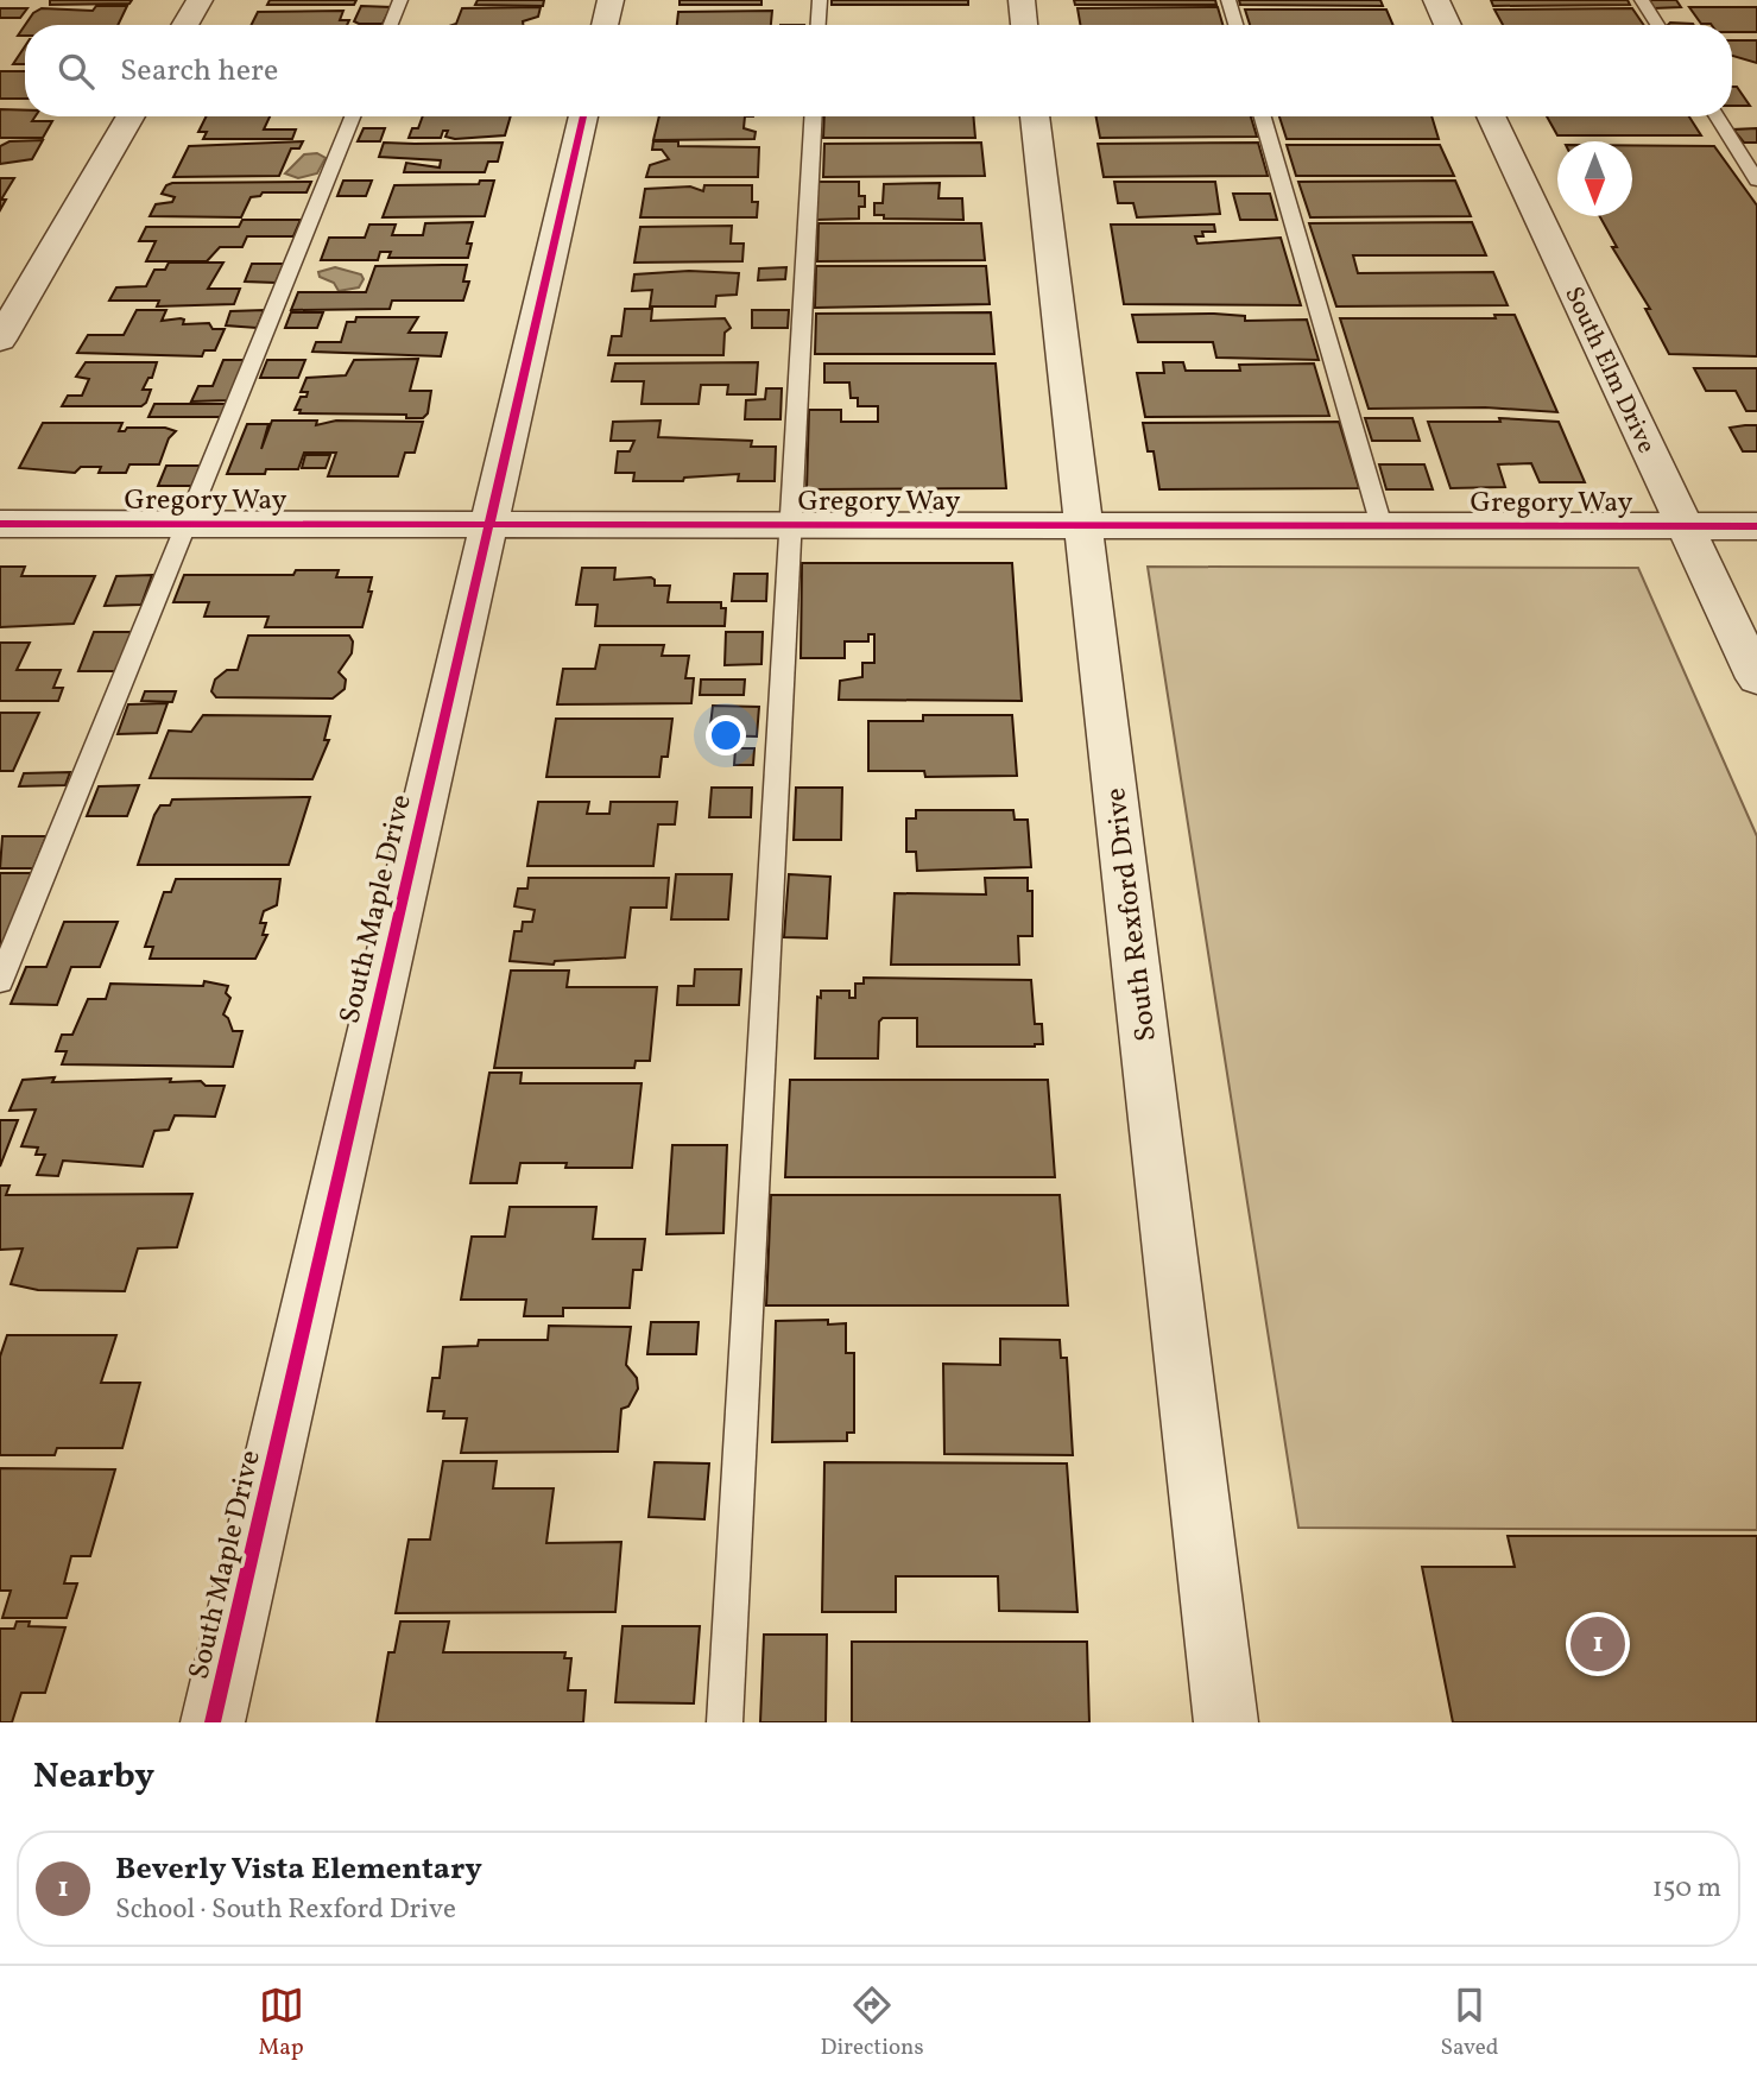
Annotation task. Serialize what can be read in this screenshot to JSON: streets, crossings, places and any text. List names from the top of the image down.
{
  "streets": {
    "street": [
      "South Elm Drive",
      "Gregory Way",
      "South Maple Drive",
      "South Rexford Drive"
    ]
  },
  "crossings": [
    ["South Elm Drive", "Gregory Way"],
    ["Gregory Way", "South Maple Drive"],
    ["Gregory Way", "South Rexford Drive"]
  ],
  "north": "bottom",
  "page": {
    "search": "Search here",
    "pins": "1",
    "heading": "Nearby",
    "list": [
      {
        "mark": "1",
        "name": "Beverly Vista Elementary",
        "note": "School · South Rexford Drive",
        "value": "150 m"
      }
    ],
    "nav": ["Map", "Directions", "Saved"]
  }
}
